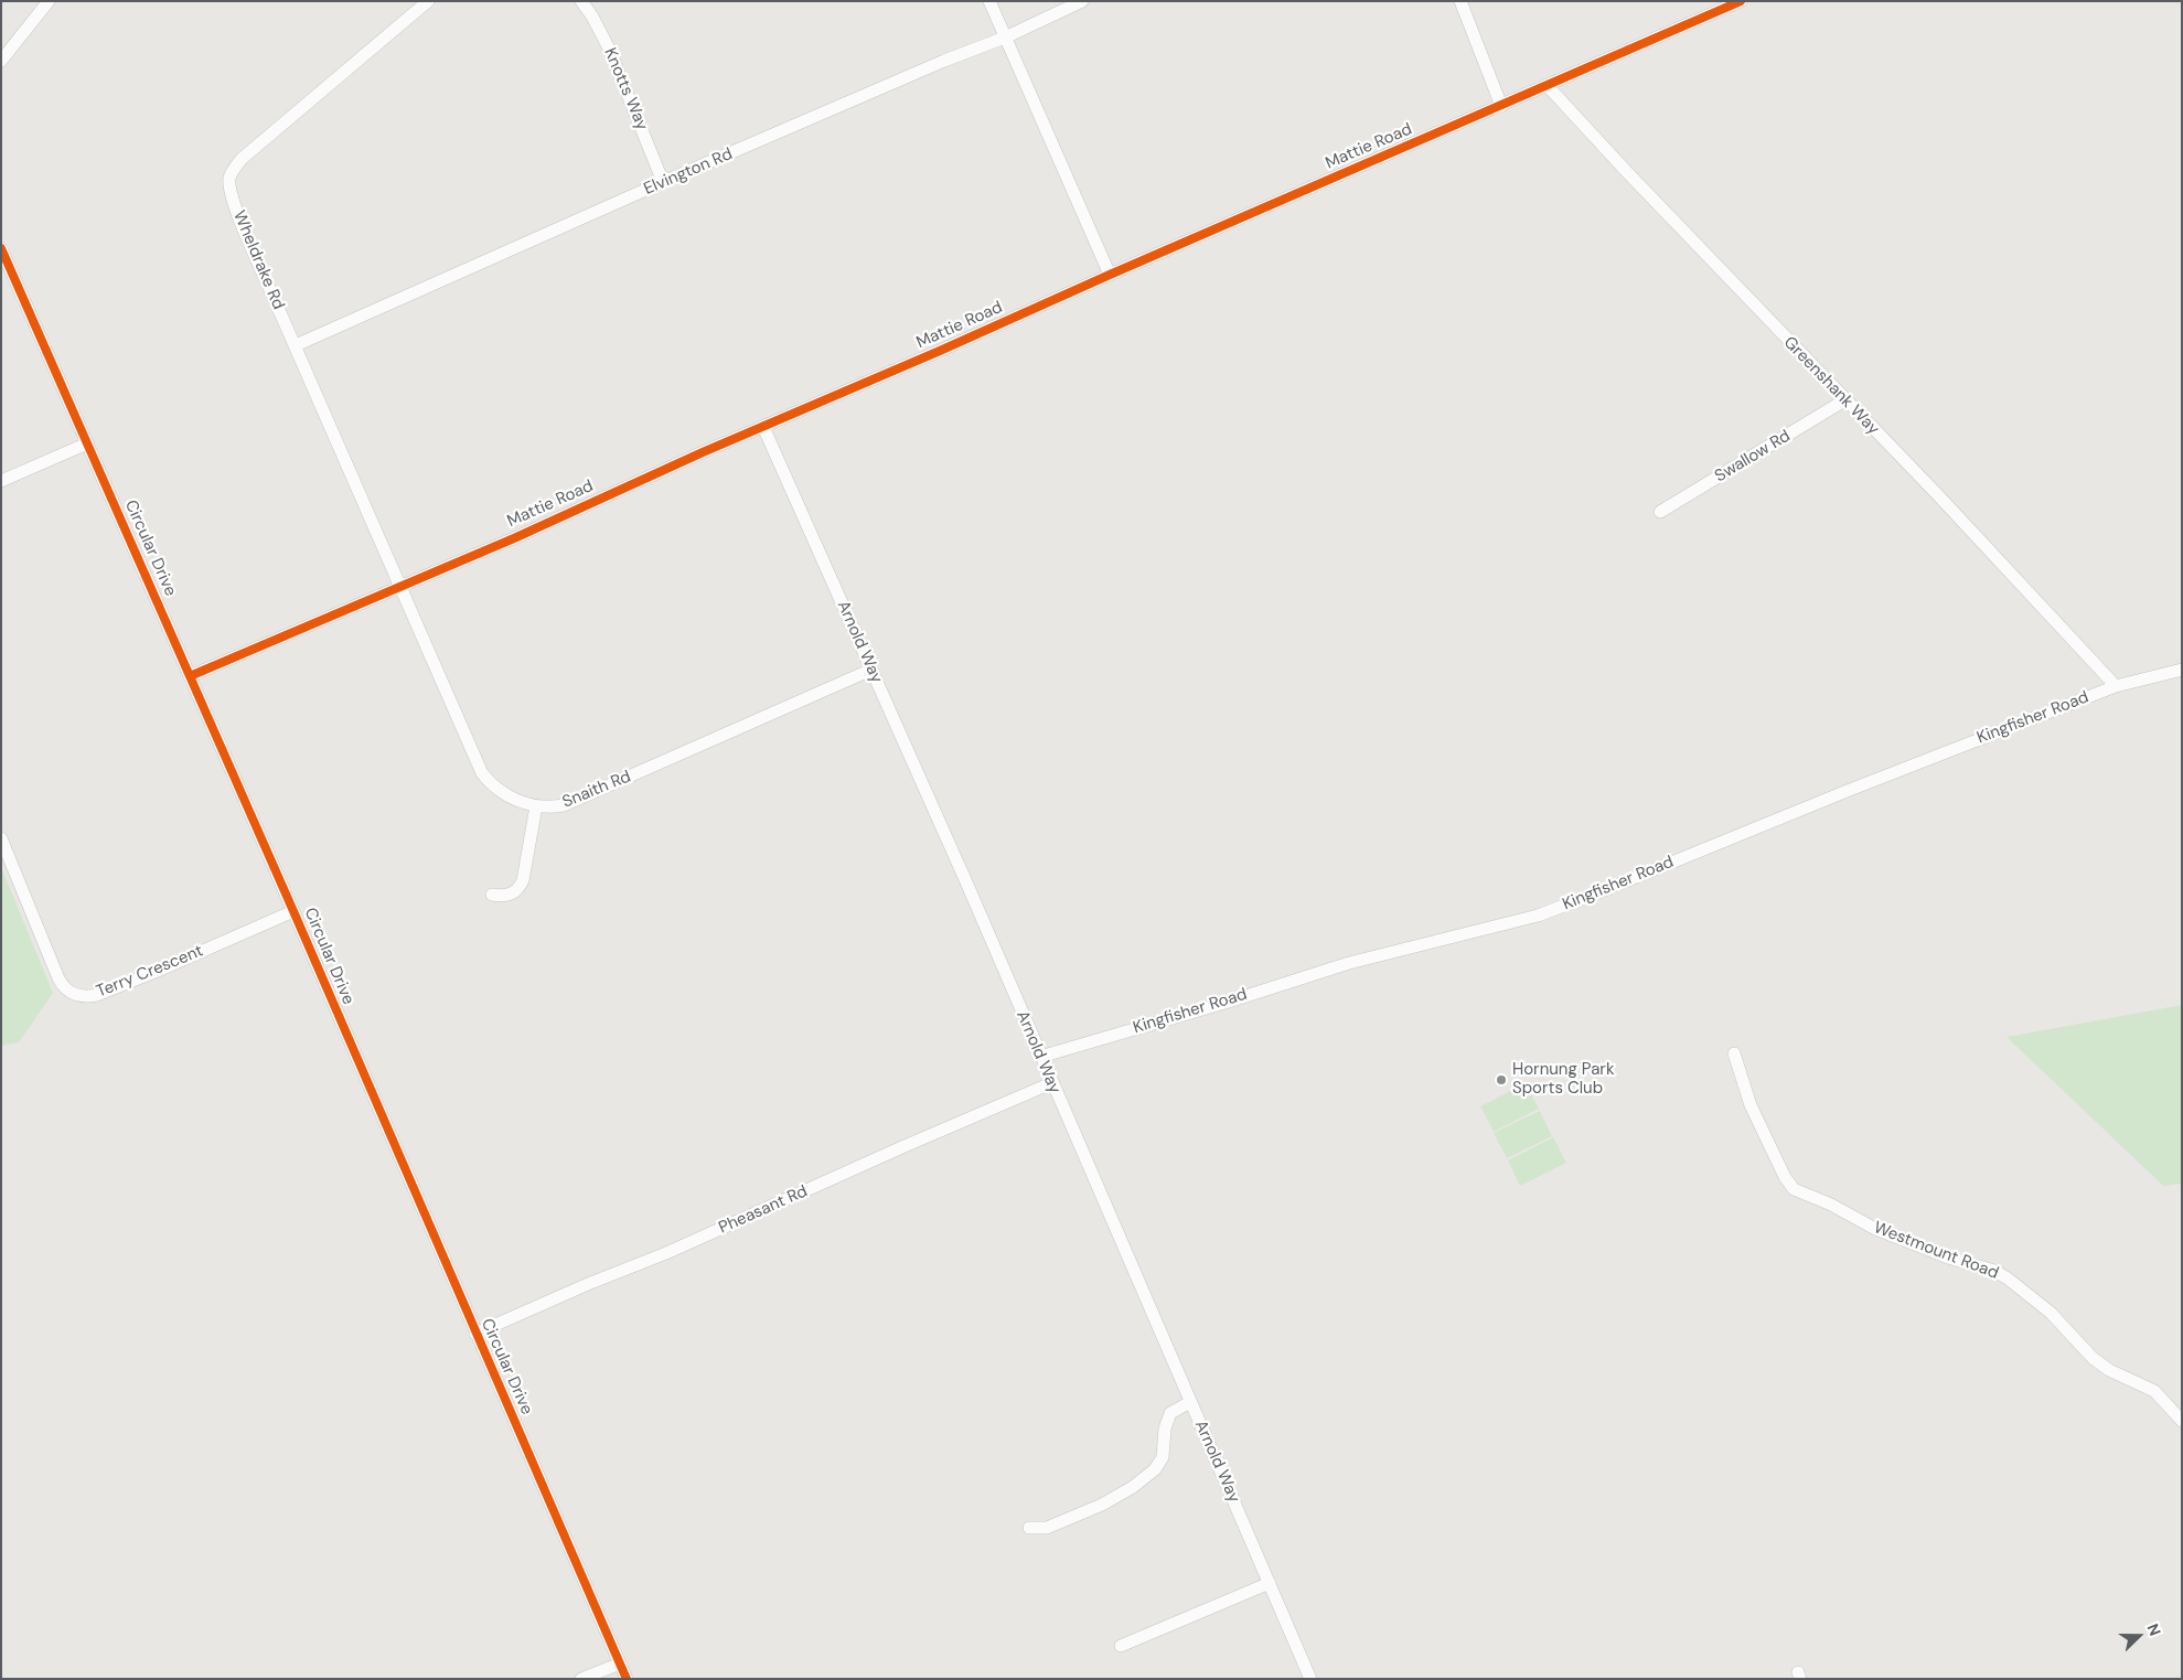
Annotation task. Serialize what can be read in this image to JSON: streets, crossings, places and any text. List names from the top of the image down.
{
  "streets": {
    "street": [
      "Knotts Way",
      "Mattie Road",
      "Elvington Rd",
      "Wheldrake Rd",
      "Greenshank Way",
      "Swallow Rd",
      "Circular Drive",
      "Arnold Way",
      "Kingfisher Road",
      "Snaith Rd",
      "Terry Crescent",
      "Pheasant Rd",
      "Westmount Road"
    ]
  },
  "crossings": [
    ["Knotts Way", "Elvington Rd"],
    ["Mattie Road", "Wheldrake Rd"],
    ["Mattie Road", "Greenshank Way"],
    ["Mattie Road", "Circular Drive"],
    ["Mattie Road", "Arnold Way"],
    ["Mattie Road", "Snaith Rd"],
    ["Elvington Rd", "Wheldrake Rd"],
    ["Wheldrake Rd", "Snaith Rd"],
    ["Greenshank Way", "Swallow Rd"],
    ["Greenshank Way", "Kingfisher Road"],
    ["Circular Drive", "Terry Crescent"],
    ["Circular Drive", "Pheasant Rd"],
    ["Arnold Way", "Kingfisher Road"],
    ["Arnold Way", "Snaith Rd"],
    ["Arnold Way", "Pheasant Rd"]
  ],
  "places": ["Hornung Park Sports Club"],
  "north": "right"
}
